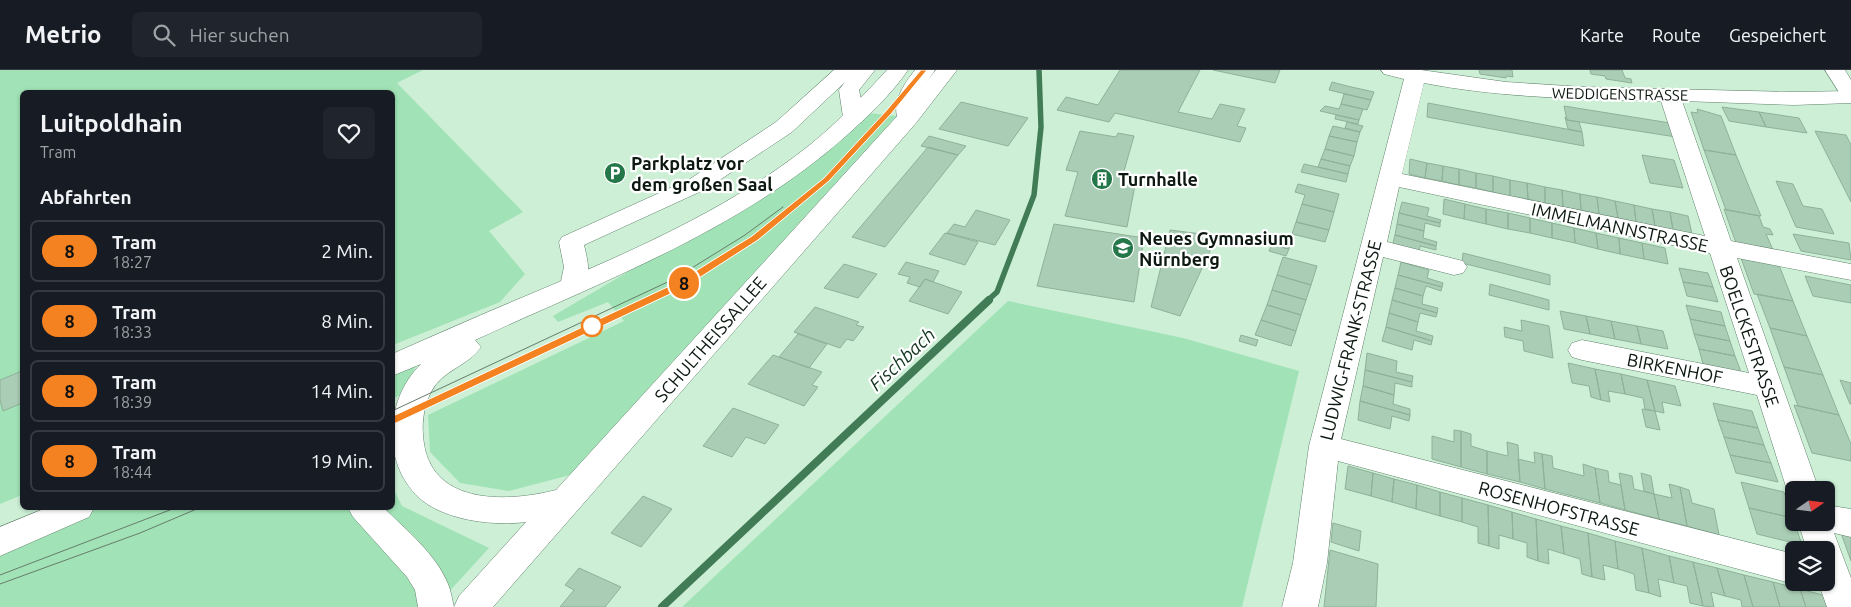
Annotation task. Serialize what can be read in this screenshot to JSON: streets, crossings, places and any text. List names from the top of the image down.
{
  "streets": {
    "street": [
      "WEDDIGENSTRASSE",
      "IMMELMANNSTRASSE",
      "BOELCKESTRASSE",
      "SCHULTHEISSALLEE",
      "LUDWIG-FRANK-STRASSE",
      "BIRKENHOF",
      "ROSENHOFSTRASSE"
    ]
  },
  "crossings": [
    ["WEDDIGENSTRASSE", "BOELCKESTRASSE"],
    ["WEDDIGENSTRASSE", "LUDWIG-FRANK-STRASSE"],
    ["IMMELMANNSTRASSE", "BOELCKESTRASSE"],
    ["IMMELMANNSTRASSE", "LUDWIG-FRANK-STRASSE"],
    ["BOELCKESTRASSE", "BIRKENHOF"],
    ["LUDWIG-FRANK-STRASSE", "ROSENHOFSTRASSE"]
  ],
  "water": ["Fischbach"],
  "places": {
    "parking": ["Parkplatz vor dem großen Saal"],
    "building": ["Turnhalle"],
    "school or university": ["Neues Gymnasium Nürnberg"]
  },
  "lines": ["tram line 8"],
  "north": "right",
  "page": {
    "header": "Metrio",
    "search": "Hier suchen",
    "nav": ["Karte", "Route", "Gespeichert"],
    "on_map": "8",
    "heading": [
      ["Luitpoldhain", "Tram"],
      "Abfahrten"
    ],
    "list": [
      {
        "mark": "8",
        "name": "Tram",
        "note": "18:27",
        "value": "2 Min."
      },
      {
        "mark": "8",
        "name": "Tram",
        "note": "18:33",
        "value": "8 Min."
      },
      {
        "mark": "8",
        "name": "Tram",
        "note": "18:39",
        "value": "14 Min."
      },
      {
        "mark": "8",
        "name": "Tram",
        "note": "18:44",
        "value": "19 Min."
      }
    ]
  }
}
